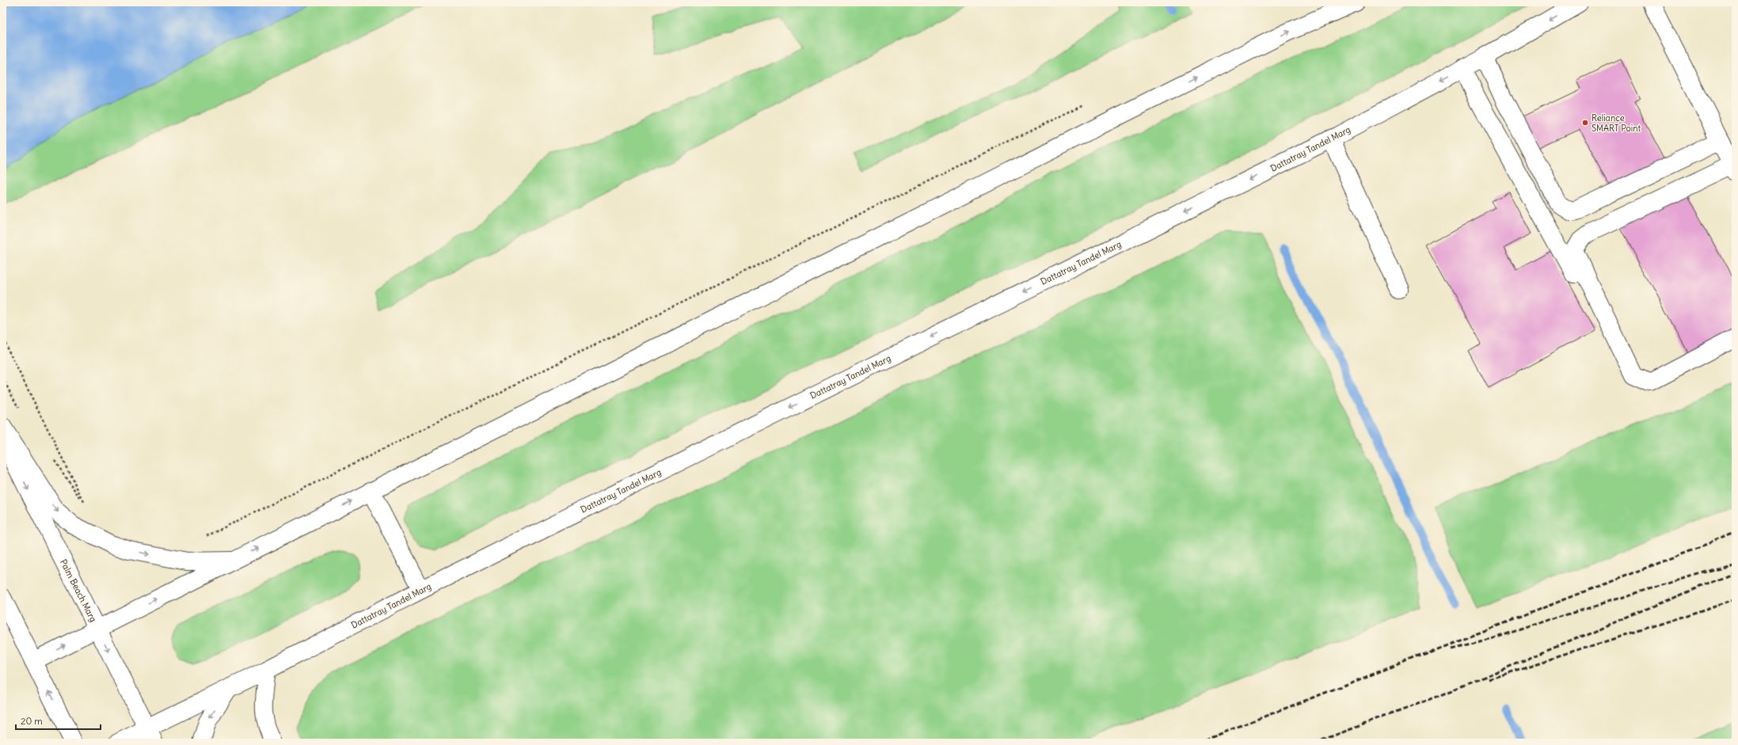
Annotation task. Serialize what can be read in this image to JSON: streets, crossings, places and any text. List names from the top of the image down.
{
  "streets": {
    "main road": ["Dattatray Tandel Marg", "Palm Beach Marg"]
  },
  "crossings": [
    ["Dattatray Tandel Marg", "Palm Beach Marg"]
  ],
  "places": ["Reliance SMART Point"],
  "scale_bar": "20 m"
}
